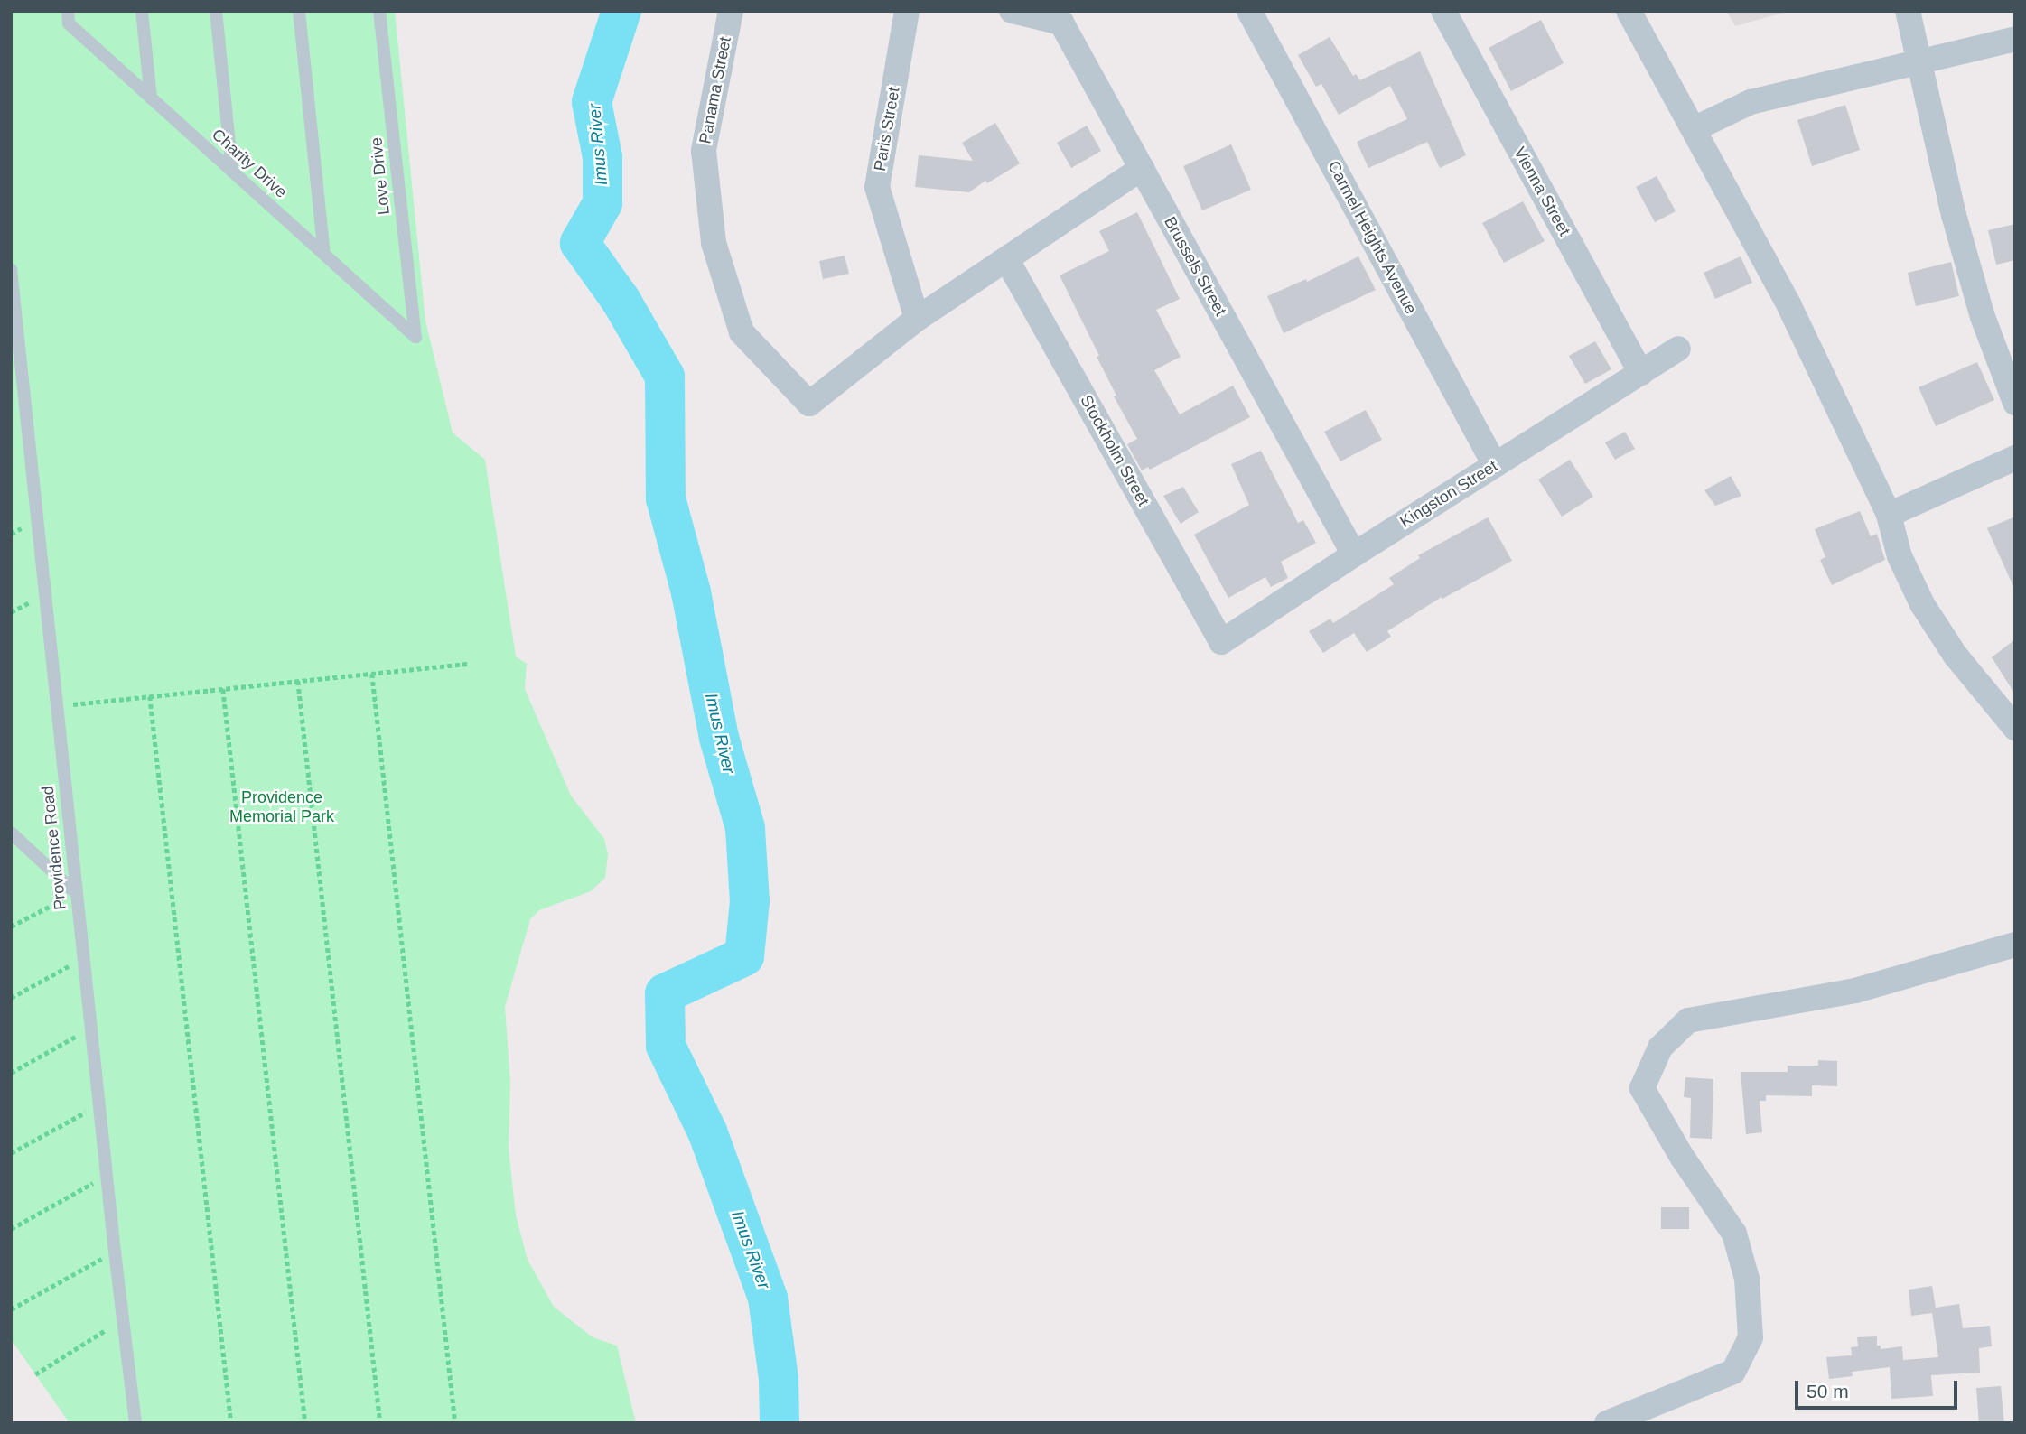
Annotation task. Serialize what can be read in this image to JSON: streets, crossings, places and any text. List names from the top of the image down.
{
  "streets": {
    "street": [
      "Panama Street",
      "Paris Street",
      "Vienna Street",
      "Carmel Heights Avenue",
      "Brussels Street",
      "Stockholm Street",
      "Kingston Street"
    ],
    "lane": ["Charity Drive", "Love Drive", "Providence Road"]
  },
  "crossings": [
    ["Panama Street", "Paris Street"],
    ["Charity Drive", "Love Drive"],
    ["Vienna Street", "Kingston Street"],
    ["Carmel Heights Avenue", "Kingston Street"],
    ["Brussels Street", "Kingston Street"],
    ["Stockholm Street", "Kingston Street"]
  ],
  "water": ["Imus River"],
  "parks": ["Providence Memorial Park"],
  "scale_bar": "50 m"
}
